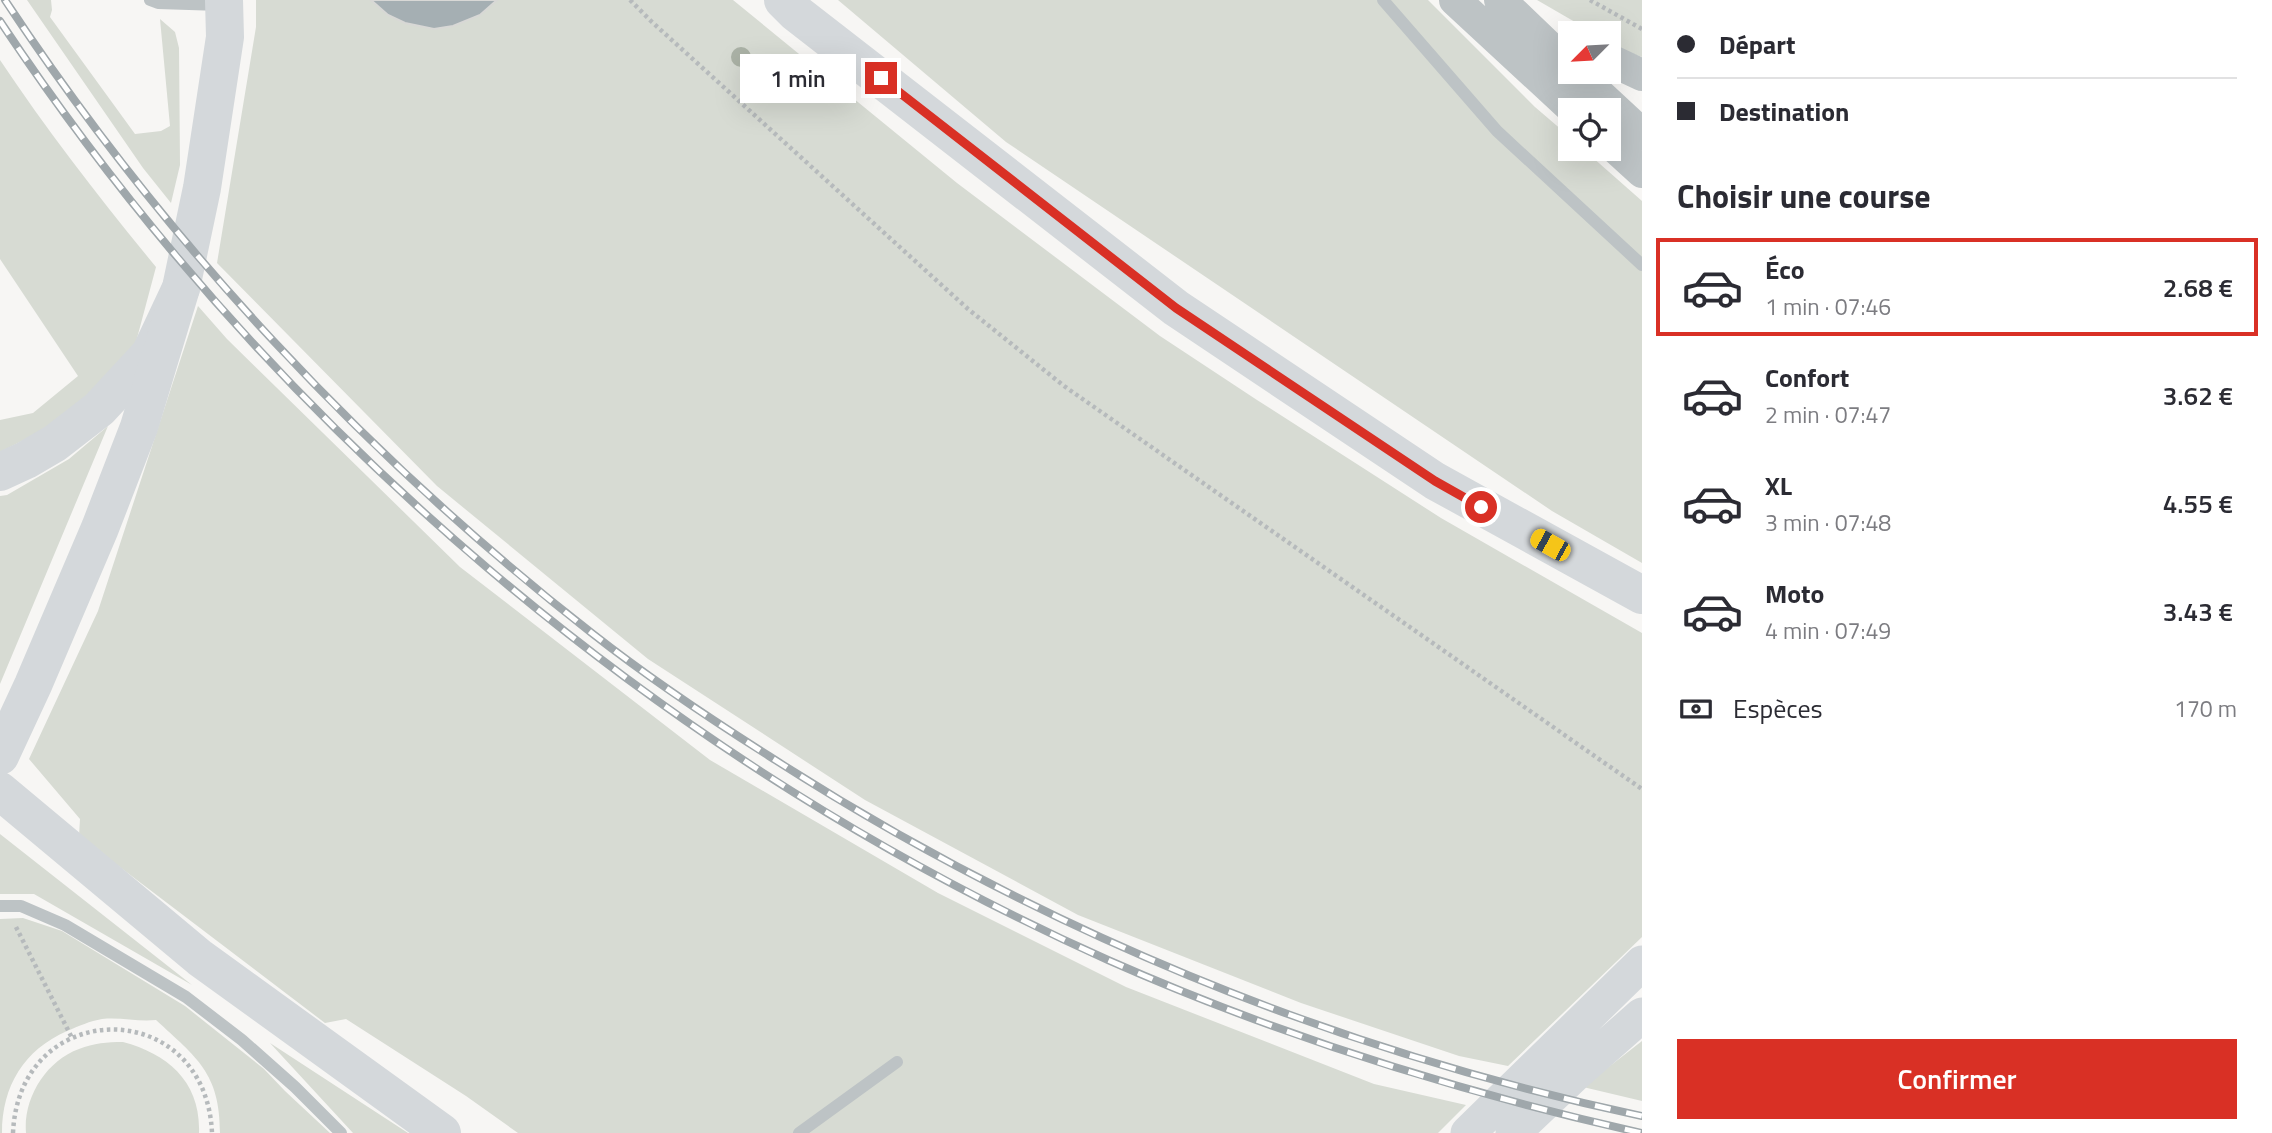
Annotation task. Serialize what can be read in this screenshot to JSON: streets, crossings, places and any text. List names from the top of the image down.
{
  "north": "bottom left",
  "page": {
    "banner": ["Départ", "Destination"],
    "bubble": "1 min",
    "heading": "Choisir une course",
    "list": [
      {
        "name": "Éco",
        "note": "1 min · 07:46",
        "value": "2.68 €"
      },
      {
        "name": "Confort",
        "note": "2 min · 07:47",
        "value": "3.62 €"
      },
      {
        "name": "XL",
        "note": "3 min · 07:48",
        "value": "4.55 €"
      },
      {
        "name": "Moto",
        "note": "4 min · 07:49",
        "value": "3.43 €"
      }
    ],
    "pay": ["Espèces", "170 m"],
    "buttons": "Confirmer"
  }
}
